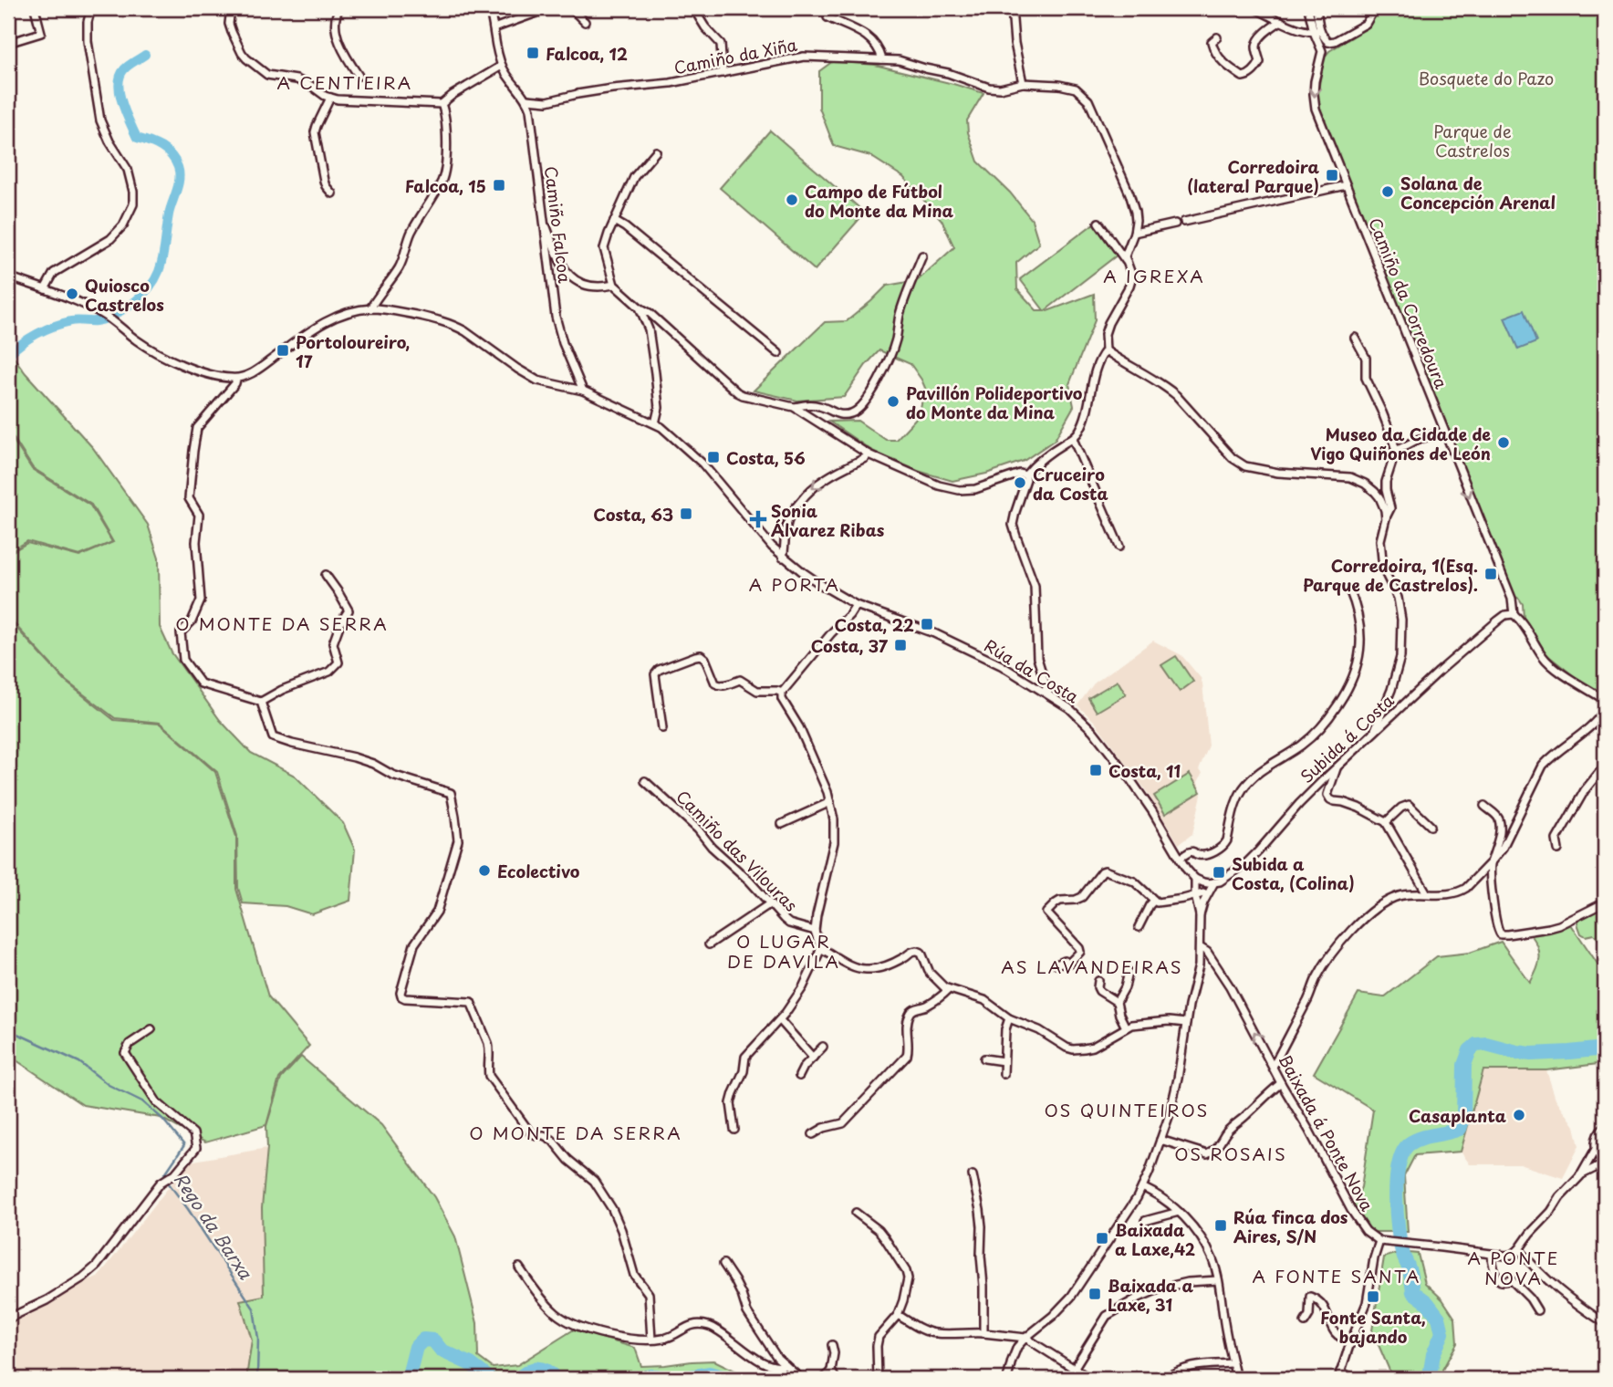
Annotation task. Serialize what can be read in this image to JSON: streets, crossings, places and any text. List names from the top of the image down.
{
  "streets": {
    "street": [
      "Camiño da Xiña",
      "Camiño Falcoa",
      "Camiño da Corredoura",
      "Rúa da Costa",
      "Subida á Costa",
      "Camiño das Vilouras",
      "Baixada á Ponte Nova"
    ]
  },
  "crossings": [
    ["Camiño da Xiña", "Camiño Falcoa"],
    ["Camiño Falcoa", "Rúa da Costa"],
    ["Camiño da Corredoura", "Subida á Costa"],
    ["Rúa da Costa", "Subida á Costa"]
  ],
  "one_way": ["Camiño da Corredoura", "Baixada á Ponte Nova"],
  "districts": [
    "A CENTIEIRA",
    "A IGREXA",
    "A PORTA",
    "O MONTE DA SERRA",
    "O LUGAR DE DAVILA",
    "AS LAVANDEIRAS",
    "OS QUINTEIROS",
    "O MONTE DA SERRA",
    "OS ROSAIS",
    "A PONTE NOVA",
    "A FONTE SANTA"
  ],
  "water": ["Rego da Barxa"],
  "parks": ["Bosquete do Pazo", "Parque de Castrelos"],
  "places": {
    "transit": [
      "Falcoa, 12",
      "Corredoira (lateral Parque)",
      "Falcoa, 15",
      "Portoloureiro, 17",
      "Costa, 56",
      "Costa, 63",
      "Corredoira, 1(Esq. Parque de Castrelos).",
      "Costa, 22",
      "Costa, 37",
      "Costa, 11",
      "Subida a Costa, (Colina)",
      "Rúa finca dos Aires, S/N",
      "Baixada a Laxe,42",
      "Baixada a Laxe, 31",
      "Fonte Santa, bajando"
    ],
    "other": [
      "Solana de Concepción Arenal",
      "Campo de Fútbol do Monte da Mina",
      "Quiosco Castrelos",
      "Pavillón Polideportivo do Monte da Mina",
      "Museo da Cidade de Vigo Quiñones de León",
      "Cruceiro da Costa",
      "Ecolectivo",
      "Casaplanta"
    ],
    "health": ["Sonia Álvarez Ribas"]
  }
}
